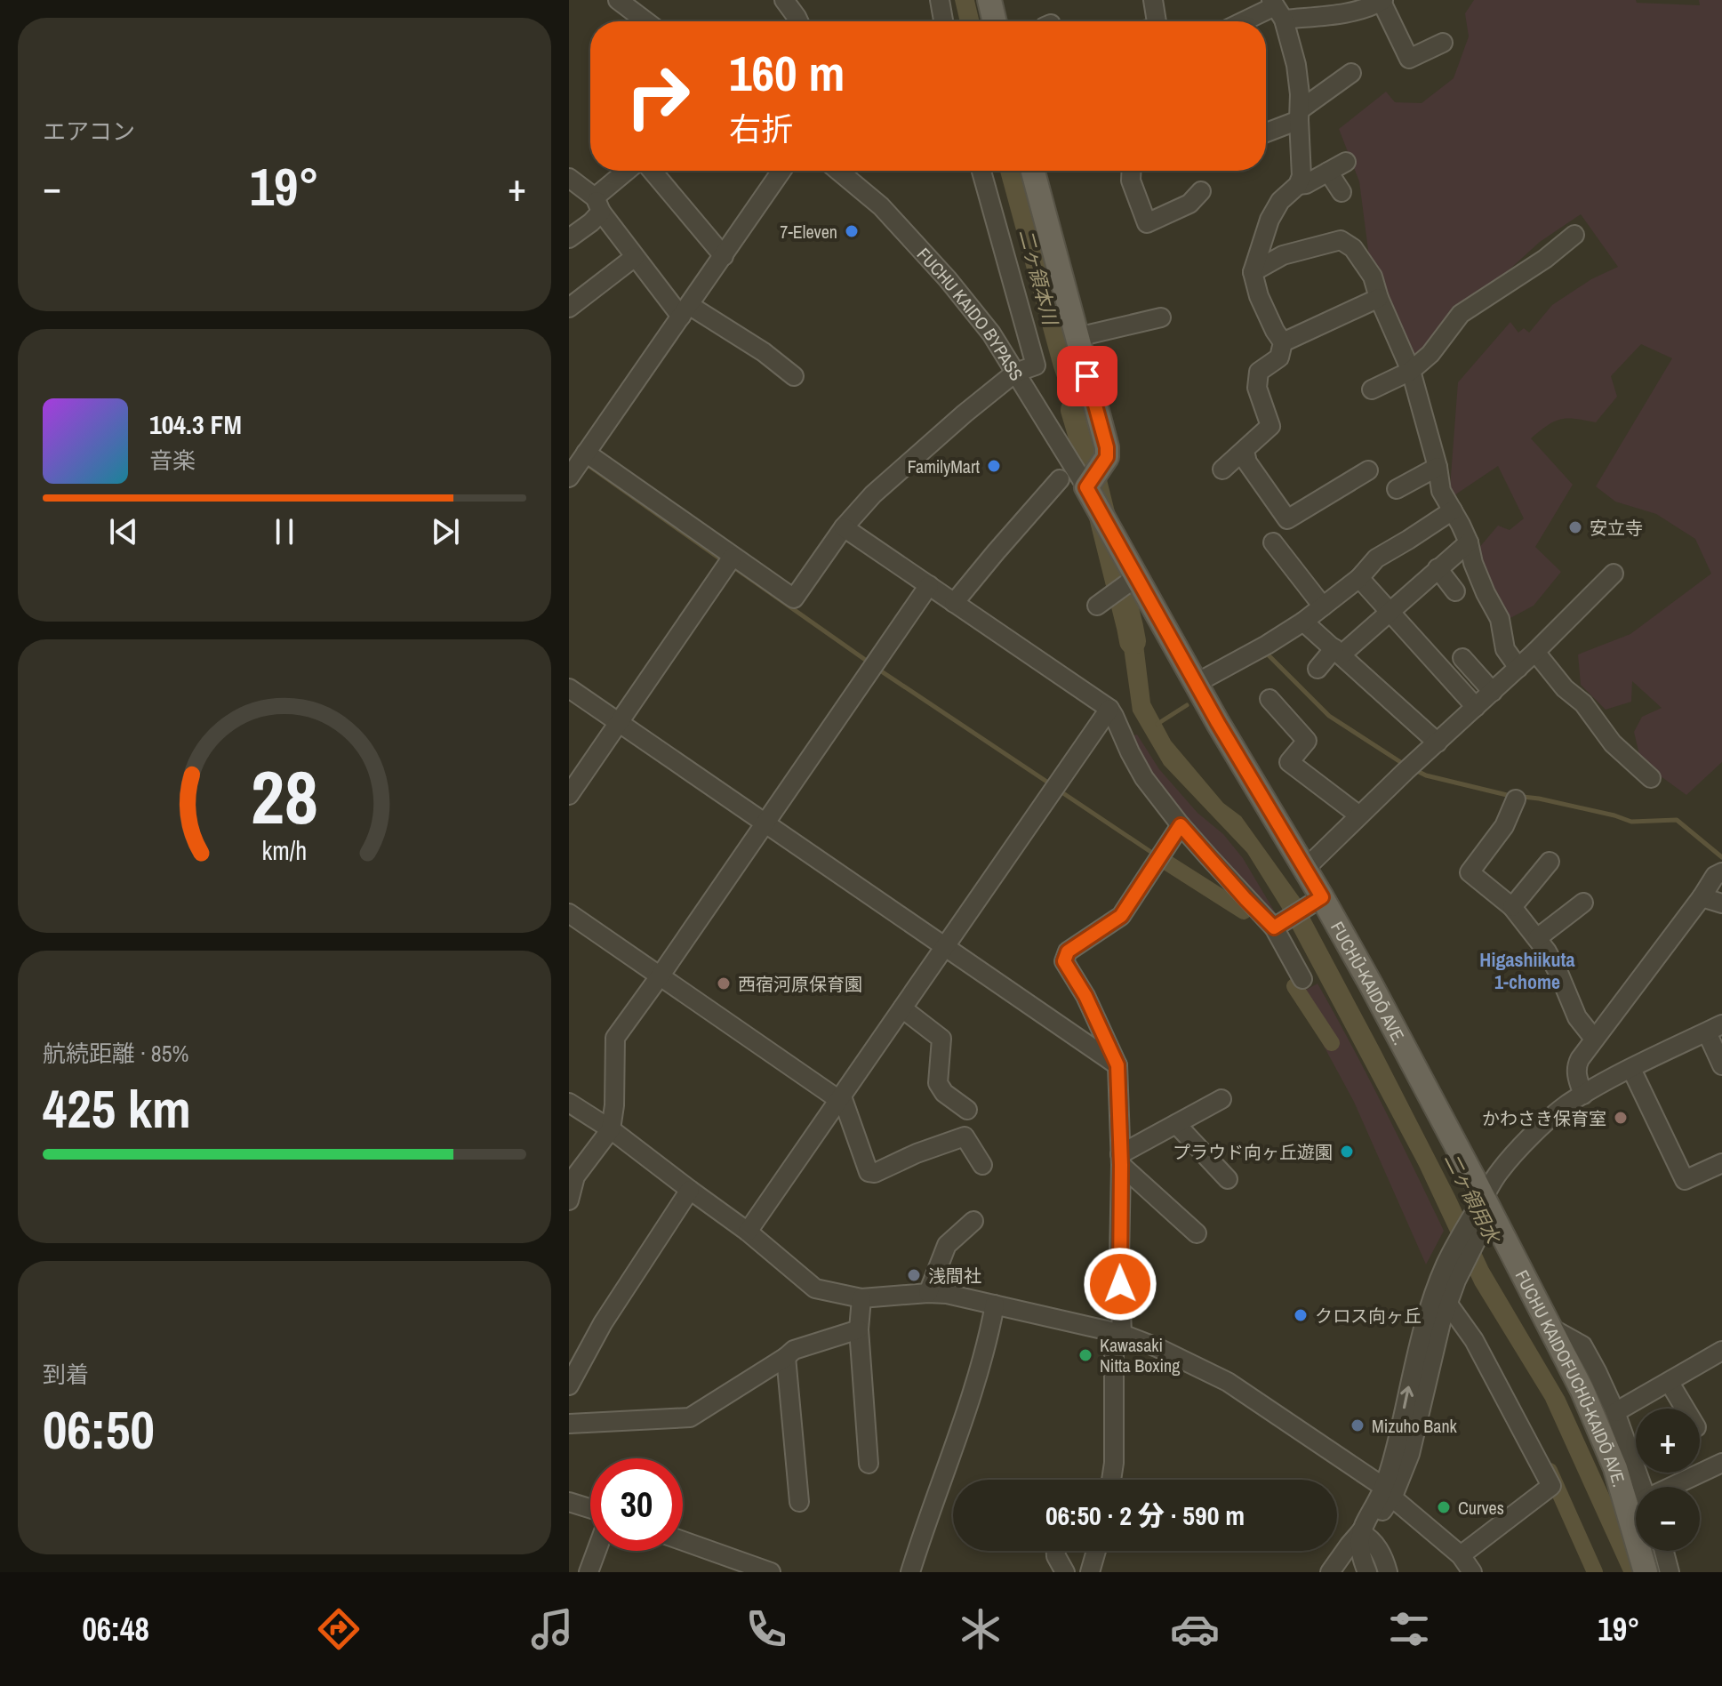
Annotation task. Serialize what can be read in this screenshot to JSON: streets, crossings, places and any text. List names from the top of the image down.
{
  "streets": {
    "main road": ["FUCHŪ-KAIDŌ AVE.", "FUCHU KAIDOFUCHŪ-KAIDŌ AVE."],
    "street": ["FUCHU KAIDO BYPASS"]
  },
  "crossings": [
    ["FUCHU KAIDO BYPASS", "FUCHŪ-KAIDŌ AVE."],
    ["FUCHŪ-KAIDŌ AVE.", "FUCHU KAIDOFUCHŪ-KAIDŌ AVE."]
  ],
  "districts": ["Higashiikuta 1-chome"],
  "water": ["二ヶ領本川", "二ヶ領用水"],
  "places": [
    "7-Eleven",
    "FamilyMart",
    "安立寺",
    "西宿河原保育園",
    "かわさき保育室",
    "プラウド向ヶ丘遊園",
    "浅間社",
    "クロス向ヶ丘",
    "Kawasaki Nitta Boxing",
    "Mizuho Bank",
    "Curves"
  ],
  "page": {
    "tile": [
      "エアコン",
      ["航続距離 · 85%", "425 km"],
      ["到着", "06:50"]
    ],
    "turn": ["160 m", "右折"],
    "heat": ["−", "19°", "+"],
    "song": ["104.3 FM", "音楽"],
    "map_buttons": ["+", "−"],
    "limit": "30",
    "trip": "06:50 · 2 分 · 590 m",
    "tabs": ["06:48", "19°"],
    "gauge": ["28", "km/h"]
  }
}
